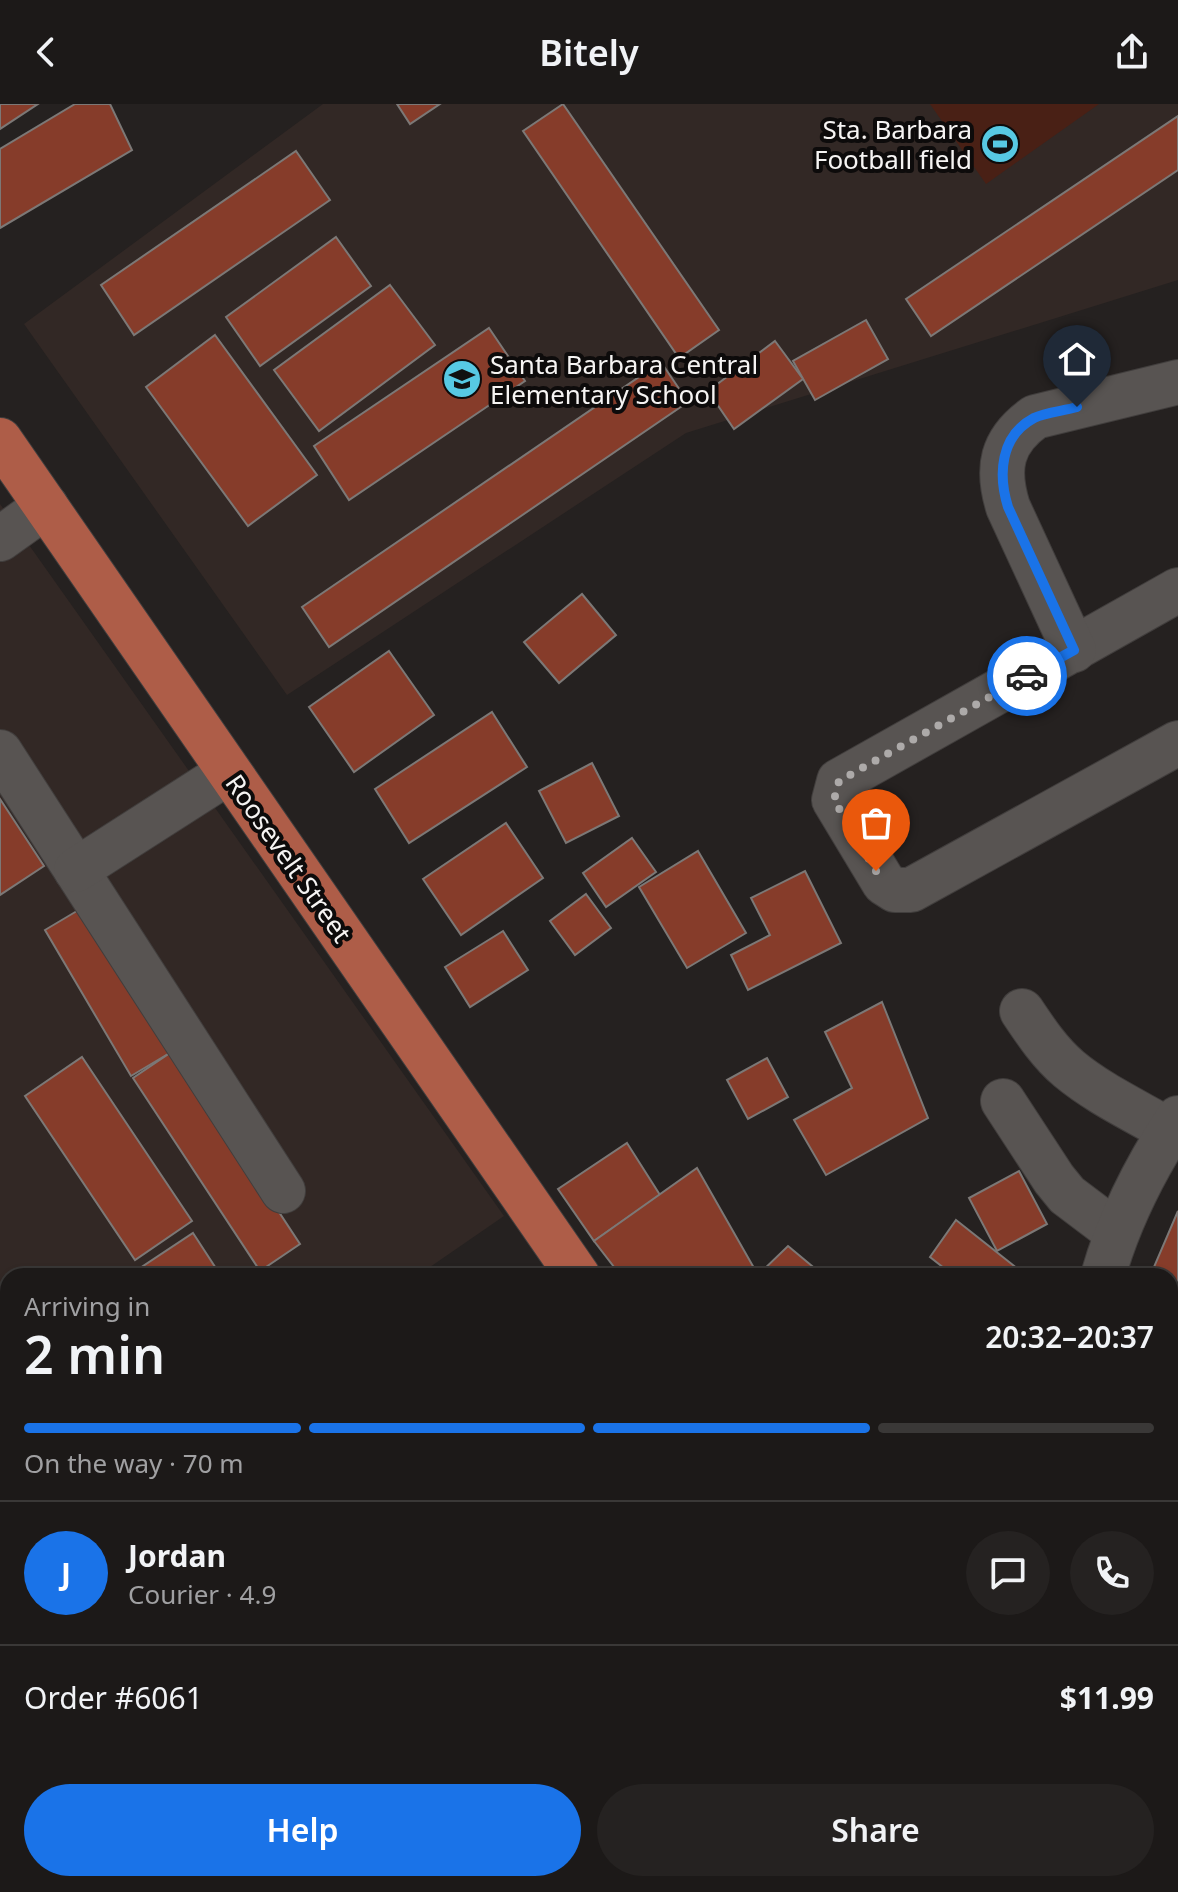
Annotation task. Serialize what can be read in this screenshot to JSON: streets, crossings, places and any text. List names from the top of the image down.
{
  "streets": {
    "main road": ["Roosevelt Street"]
  },
  "places": {
    "sports": ["Sta. Barbara Football field"],
    "school or university": ["Santa Barbara Central Elementary School"]
  },
  "page": {
    "header": "Bitely",
    "heading": ["2 min", "Arriving in", "20:32–20:37"],
    "panel": [
      "Jordan",
      "Courier · 4.9",
      "Order #6061",
      "$11.99"
    ],
    "bar": "On the way · 70 m",
    "round": "J",
    "buttons": ["Help", "Share"]
  }
}
